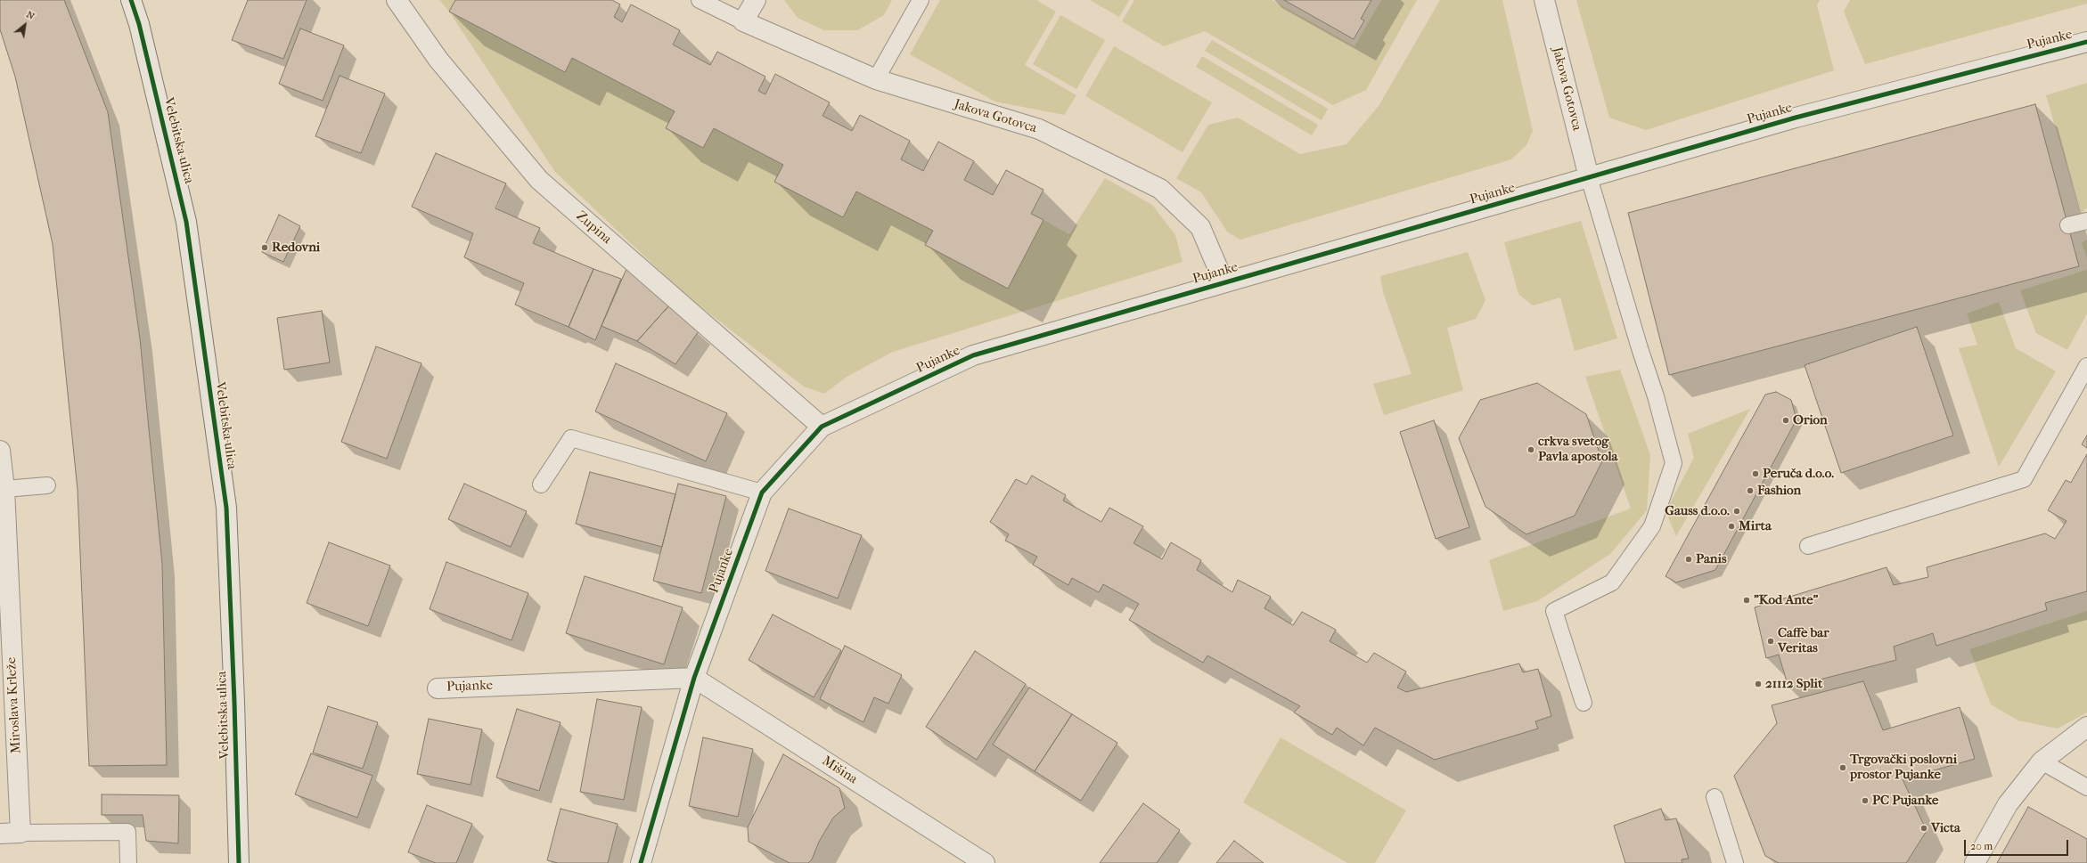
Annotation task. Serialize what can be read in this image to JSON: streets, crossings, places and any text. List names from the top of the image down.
{
  "streets": {
    "street": [
      "Pujanke",
      "Jakova Gotovca",
      "Velebitska ulica",
      "Zupina",
      "Miroslava Krleže",
      "Mišina"
    ]
  },
  "crossings": [
    ["Pujanke", "Jakova Gotovca"],
    ["Pujanke", "Zupina"],
    ["Pujanke", "Mišina"]
  ],
  "places": [
    "Redovni",
    "Orion",
    "crkva svetog Pavla apostola",
    "Peruča d.o.o.",
    "Fashion",
    "Gauss d.o.o.",
    "Mirta",
    "Panis",
    "\"Kod Ante\"",
    "Caffe bar Veritas",
    "21112 Split",
    "Trgovački poslovni prostor Pujanke",
    "PC Pujanke",
    "Victa"
  ],
  "scale_bar": "20 m",
  "north": "top right"
}
